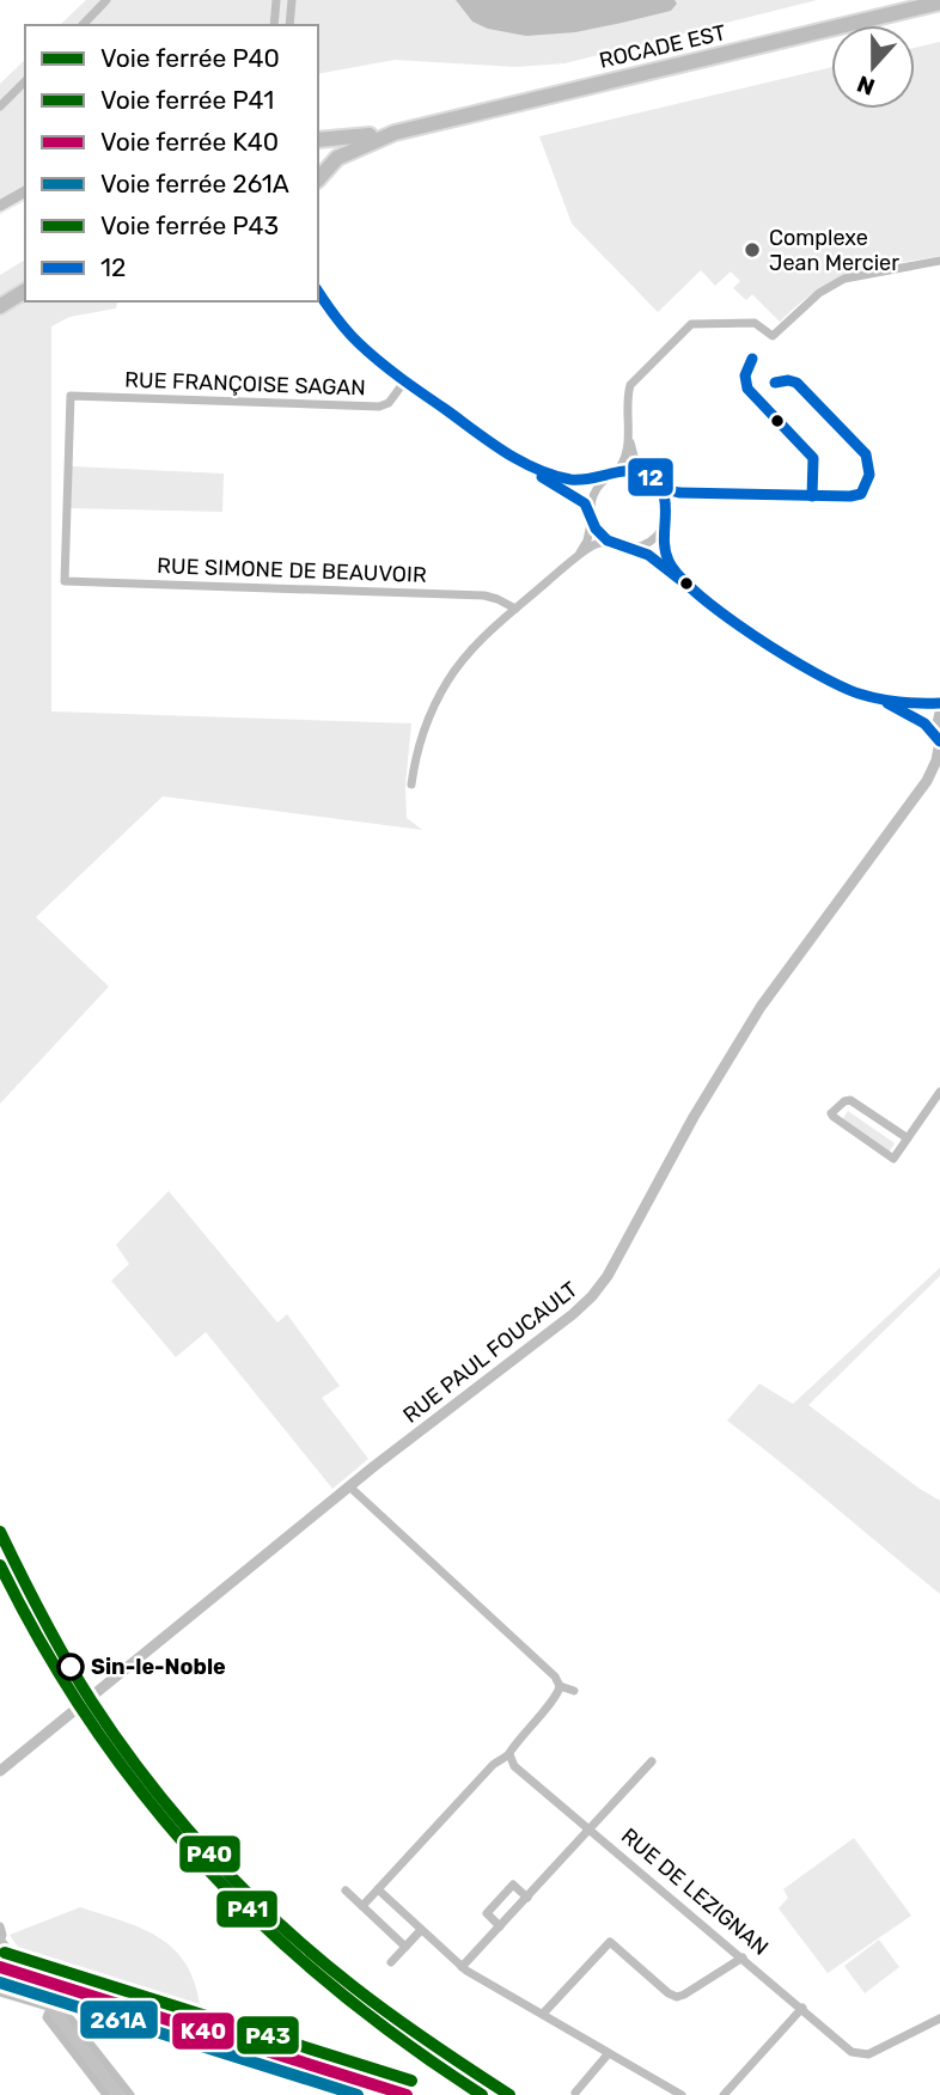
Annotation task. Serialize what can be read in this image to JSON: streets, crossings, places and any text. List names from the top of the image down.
{
  "streets": {
    "main road": ["ROCADE EST"],
    "street": [
      "RUE FRANÇOISE SAGAN",
      "RUE SIMONE DE BEAUVOIR",
      "RUE PAUL FOUCAULT",
      "RUE DE LEZIGNAN"
    ]
  },
  "crossings": [
    ["RUE FRANÇOISE SAGAN", "RUE SIMONE DE BEAUVOIR"]
  ],
  "places": ["Complexe Jean Mercier", "Sin-le-Noble"],
  "lines": [
    "transit line 12",
    "rail line P40",
    "rail line P41",
    "rail line P43",
    "rail line K40",
    "rail line 261A"
  ],
  "legend": [
    "Voie ferrée P40",
    "Voie ferrée P41",
    "Voie ferrée K40",
    "Voie ferrée 261A",
    "Voie ferrée P43",
    "12"
  ],
  "north": "bottom"
}
